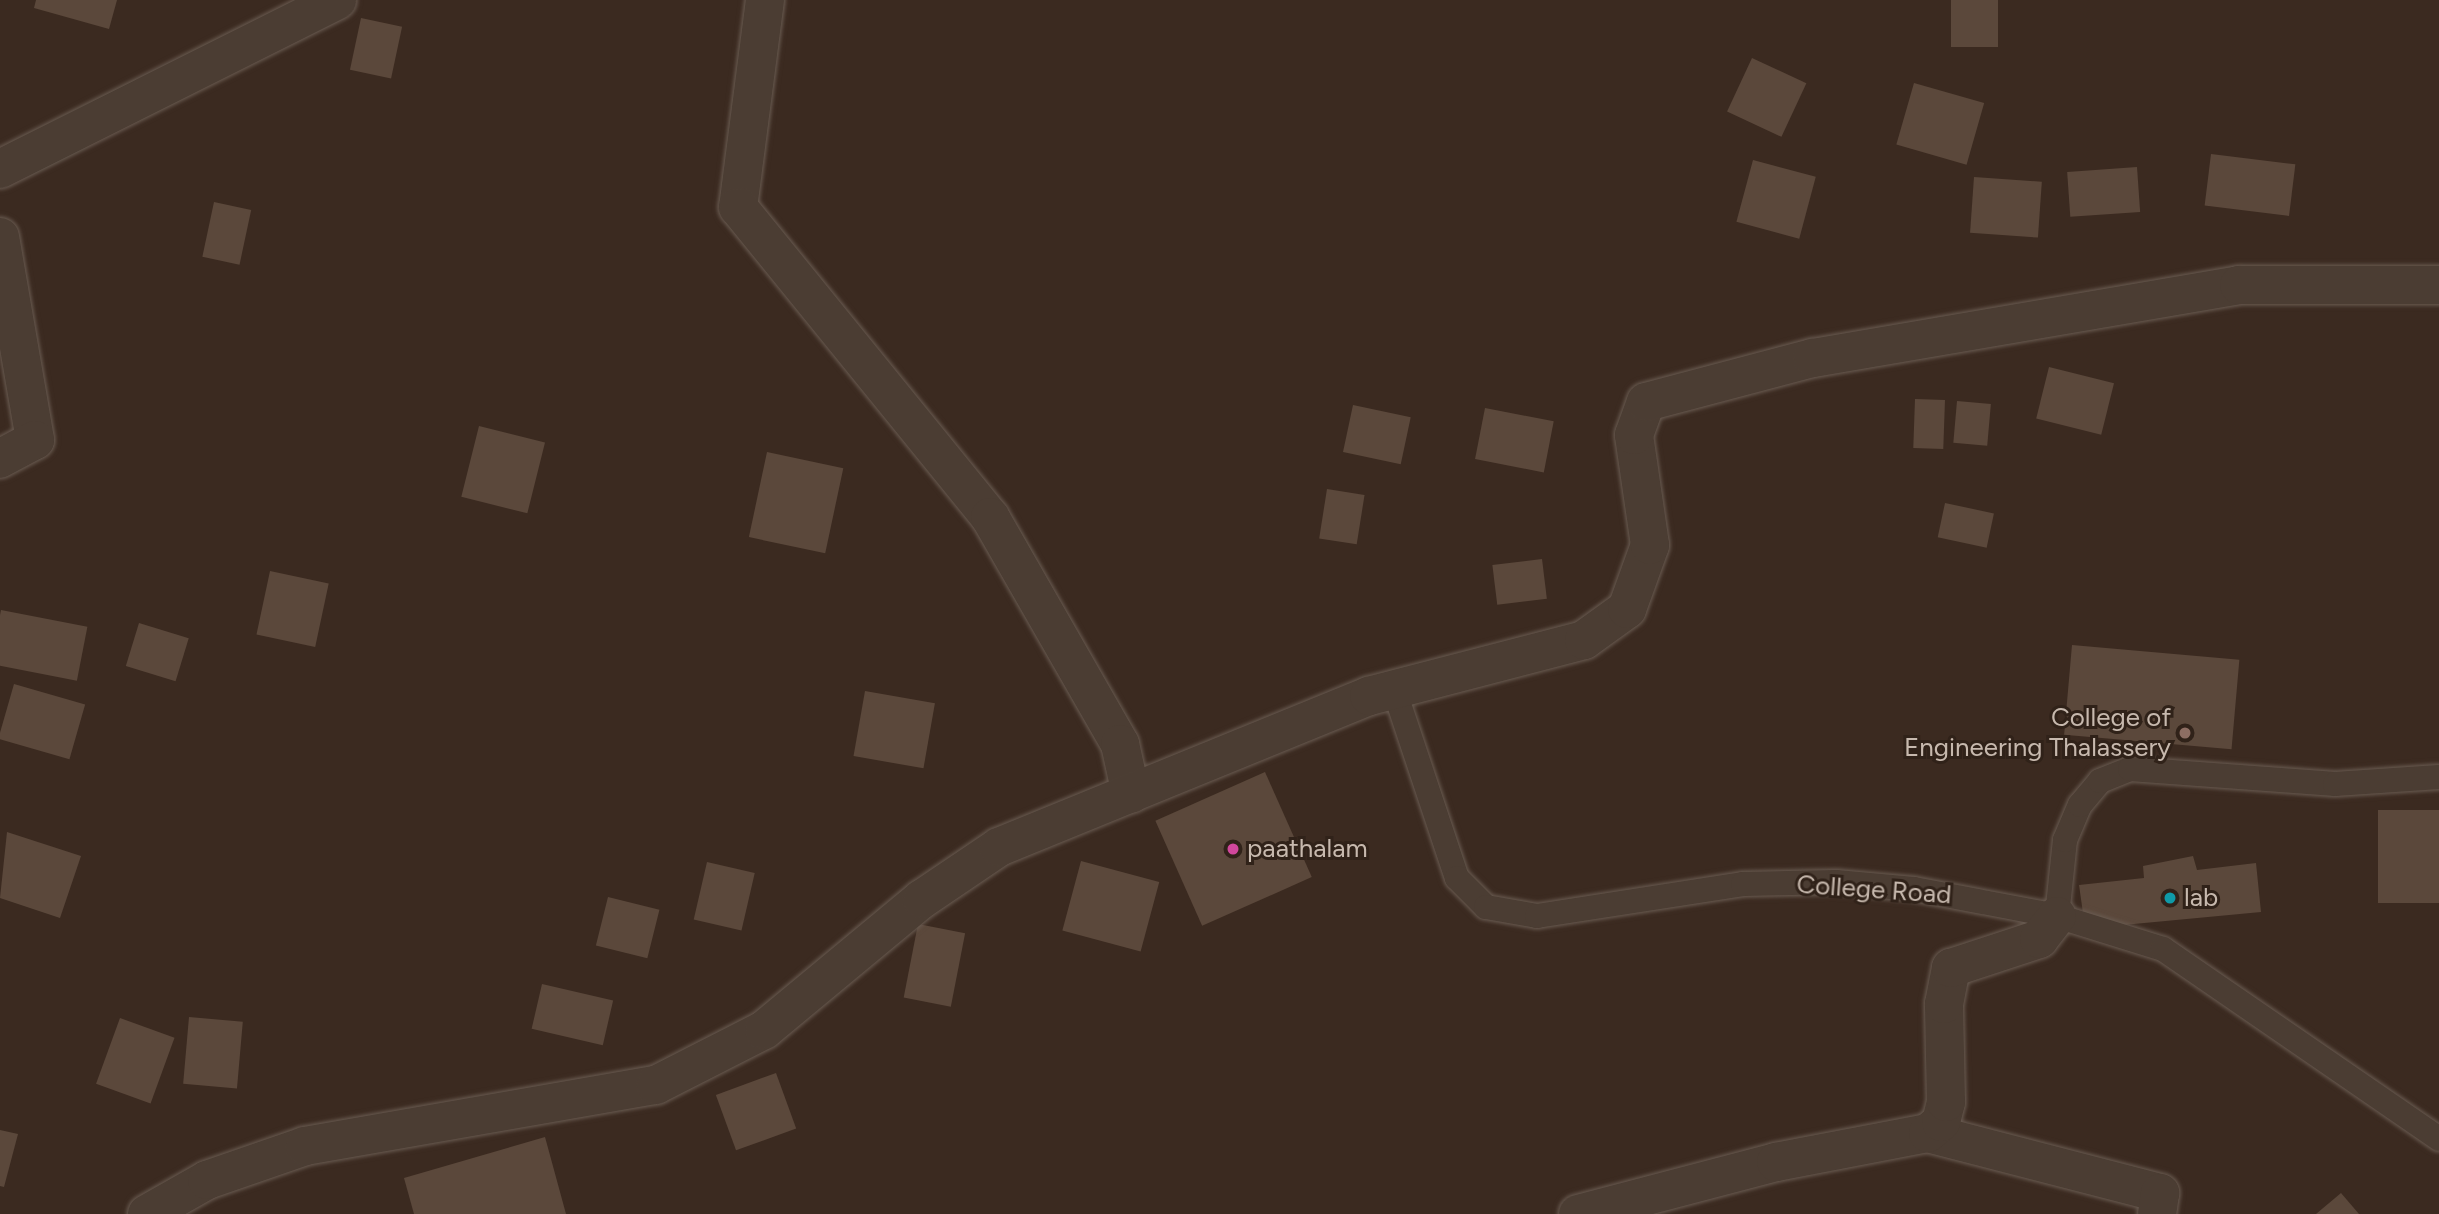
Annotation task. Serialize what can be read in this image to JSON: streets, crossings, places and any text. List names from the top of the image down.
{
  "streets": {
    "lane": ["College Road"]
  },
  "places": ["College of Engineering Thalassery", "paathalam", "lab"]
}
